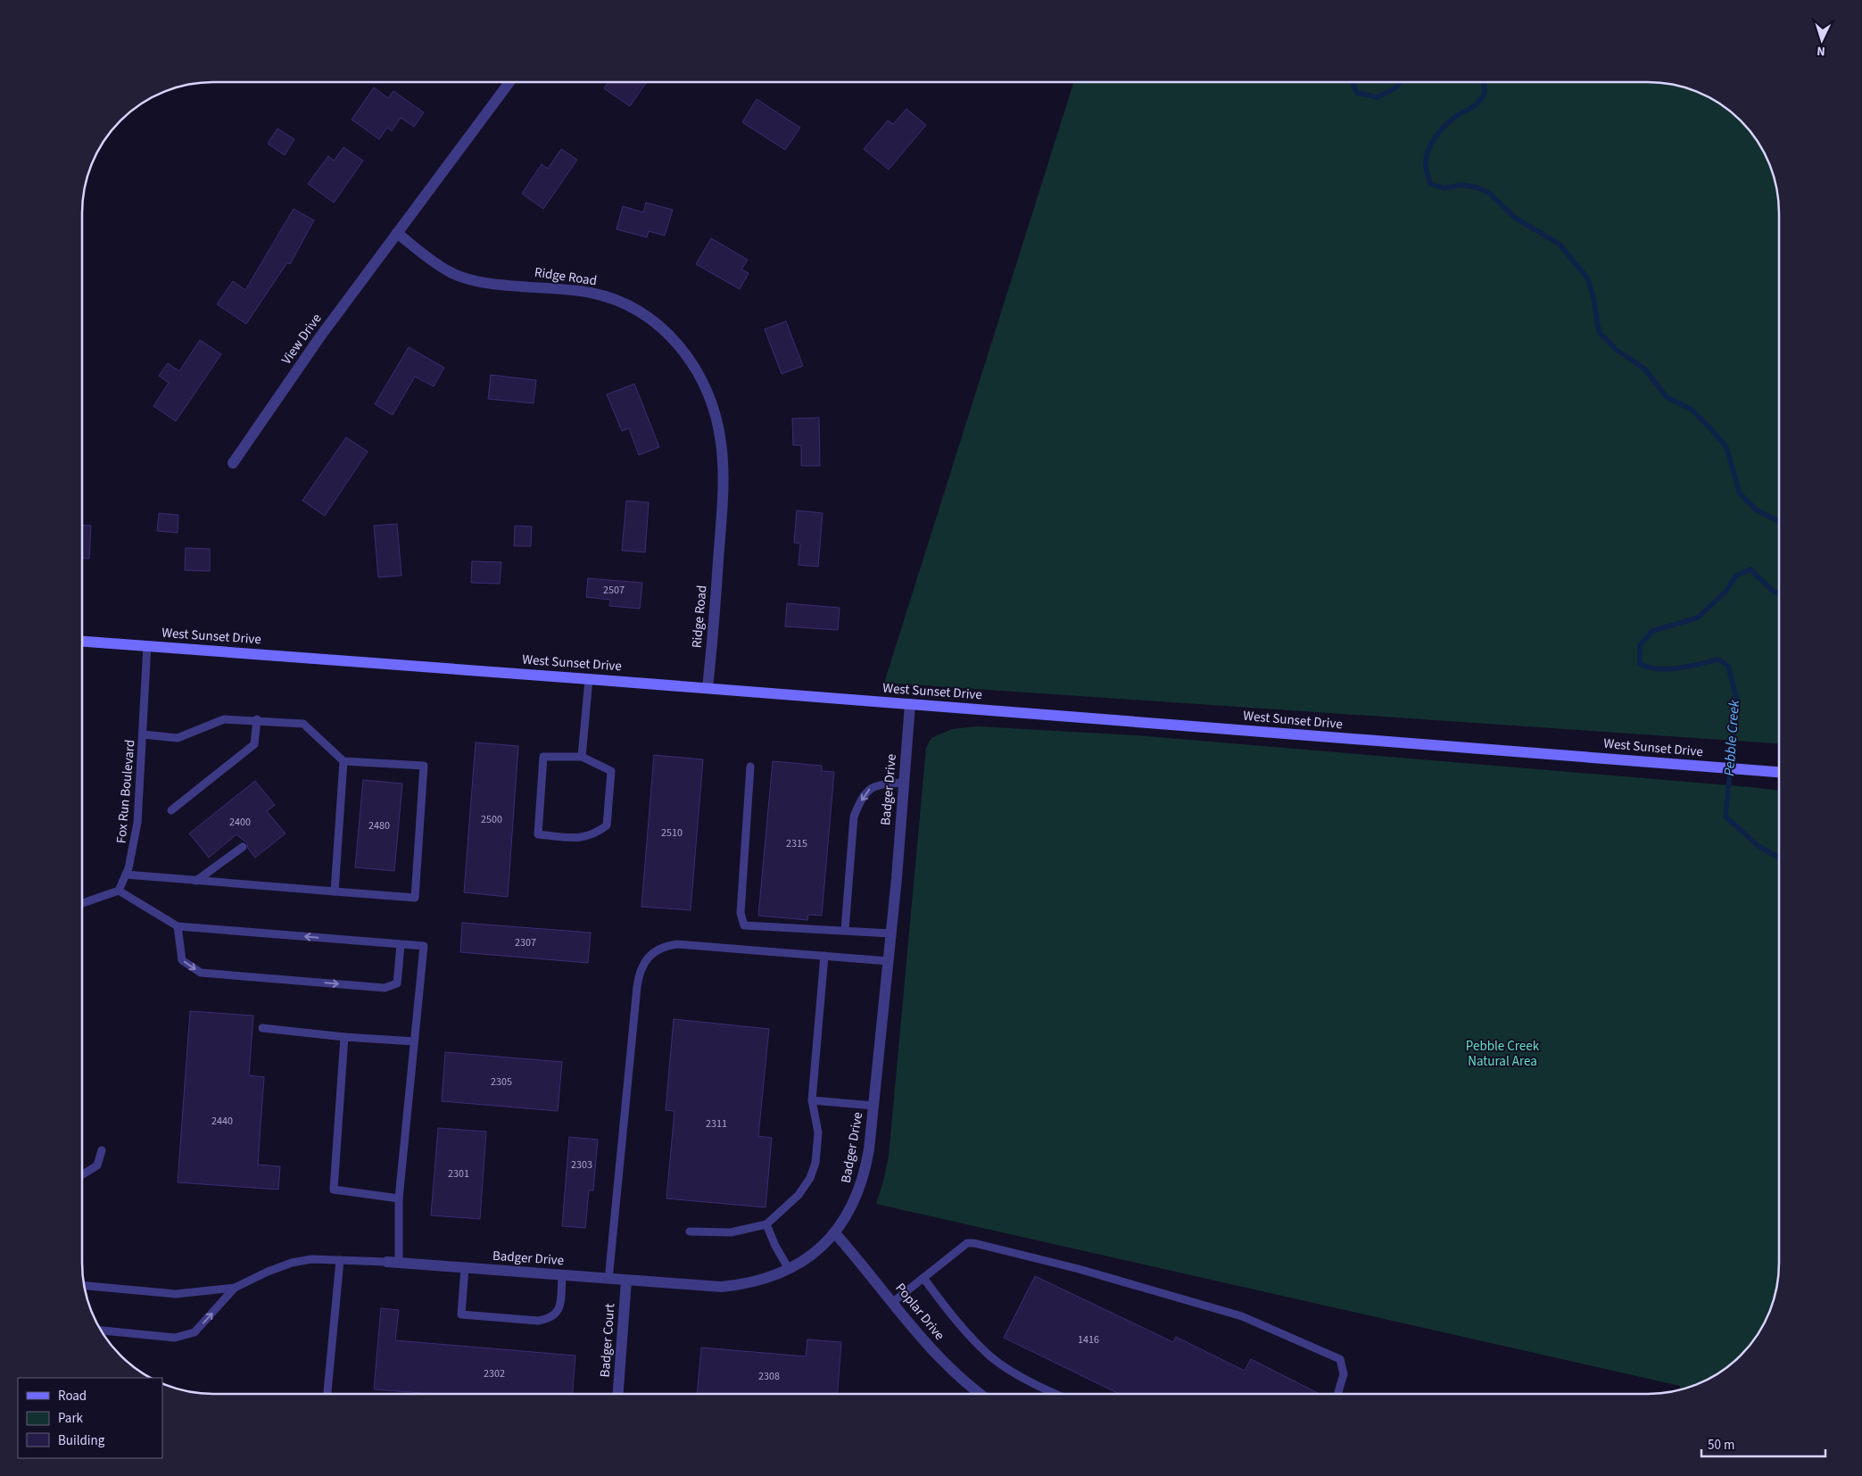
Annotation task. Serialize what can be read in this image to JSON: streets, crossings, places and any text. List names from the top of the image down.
{
  "streets": {
    "main road": ["West Sunset Drive"],
    "street": [
      "Ridge Road",
      "View Drive",
      "Badger Drive",
      "Poplar Drive",
      "Badger Court"
    ],
    "lane": ["Fox Run Boulevard"]
  },
  "crossings": [
    ["Ridge Road", "View Drive"],
    ["Ridge Road", "West Sunset Drive"],
    ["West Sunset Drive", "Badger Drive"],
    ["West Sunset Drive", "Fox Run Boulevard"],
    ["Badger Drive", "Poplar Drive"],
    ["Badger Drive", "Badger Court"]
  ],
  "water": ["Pebble Creek"],
  "parks": ["Pebble Creek Natural Area"],
  "house_numbers": [
    "2507",
    "2500",
    "2400",
    "2480",
    "2510",
    "2315",
    "2307",
    "2305",
    "2440",
    "2311",
    "2303",
    "2301",
    "1416",
    "2302",
    "2308"
  ],
  "legend": ["Road", "Park", "Building"],
  "scale_bar": "50 m",
  "north": "bottom"
}
